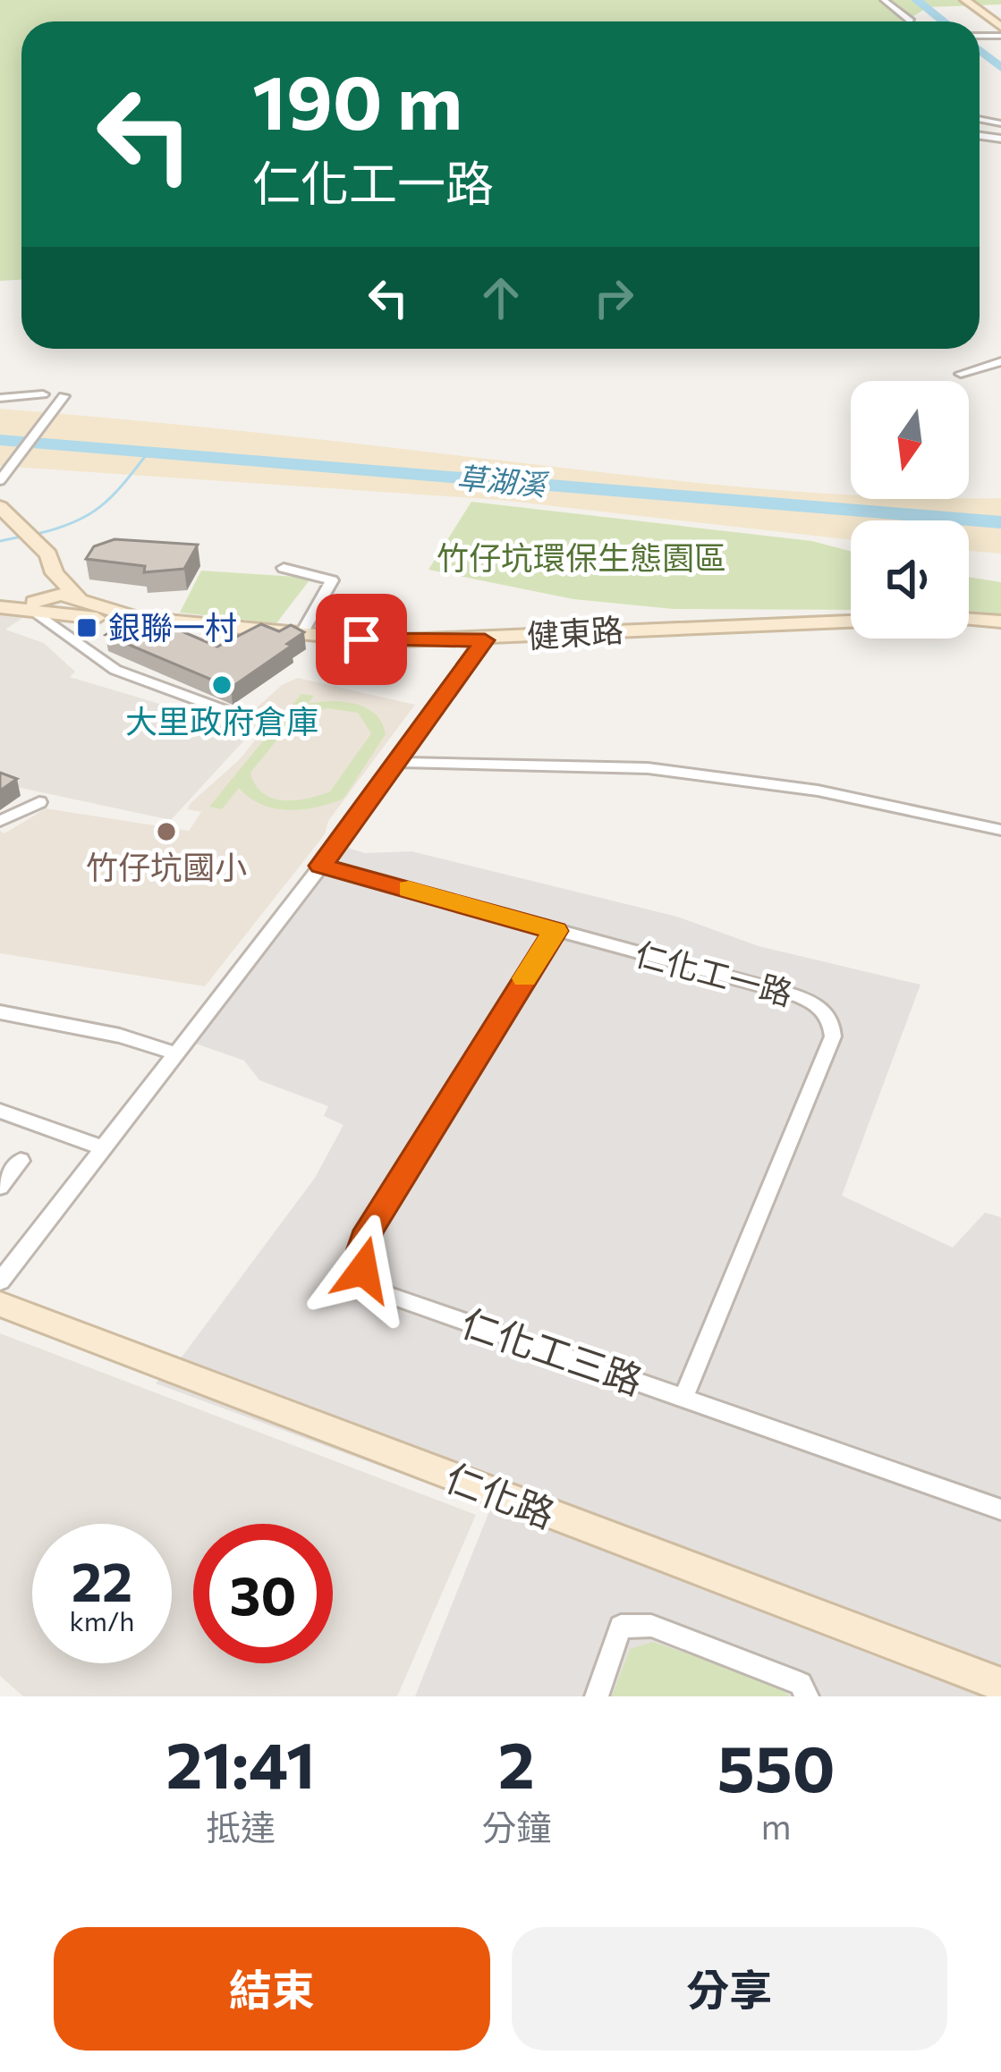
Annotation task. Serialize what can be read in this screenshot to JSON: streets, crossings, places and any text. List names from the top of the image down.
{
  "streets": {
    "street": [
      "健東路",
      "仁化工一路",
      "仁化工三路",
      "仁化路"
    ]
  },
  "crossings": [
    ["仁化工一路", "仁化工三路"]
  ],
  "water": ["草湖溪"],
  "parks": ["竹仔坑環保生態園區"],
  "places": {
    "transit": ["銀聯一村"],
    "other": ["大里政府倉庫", "竹仔坑國小"]
  },
  "north": "bottom",
  "page": {
    "turn": ["190 m", "仁化工一路"],
    "speed": "22 km/h",
    "limit": "30",
    "eta": [
      "21:41",
      "抵達",
      "2",
      "分鐘",
      "550",
      "m"
    ],
    "buttons": ["結束", "分享"]
  }
}
